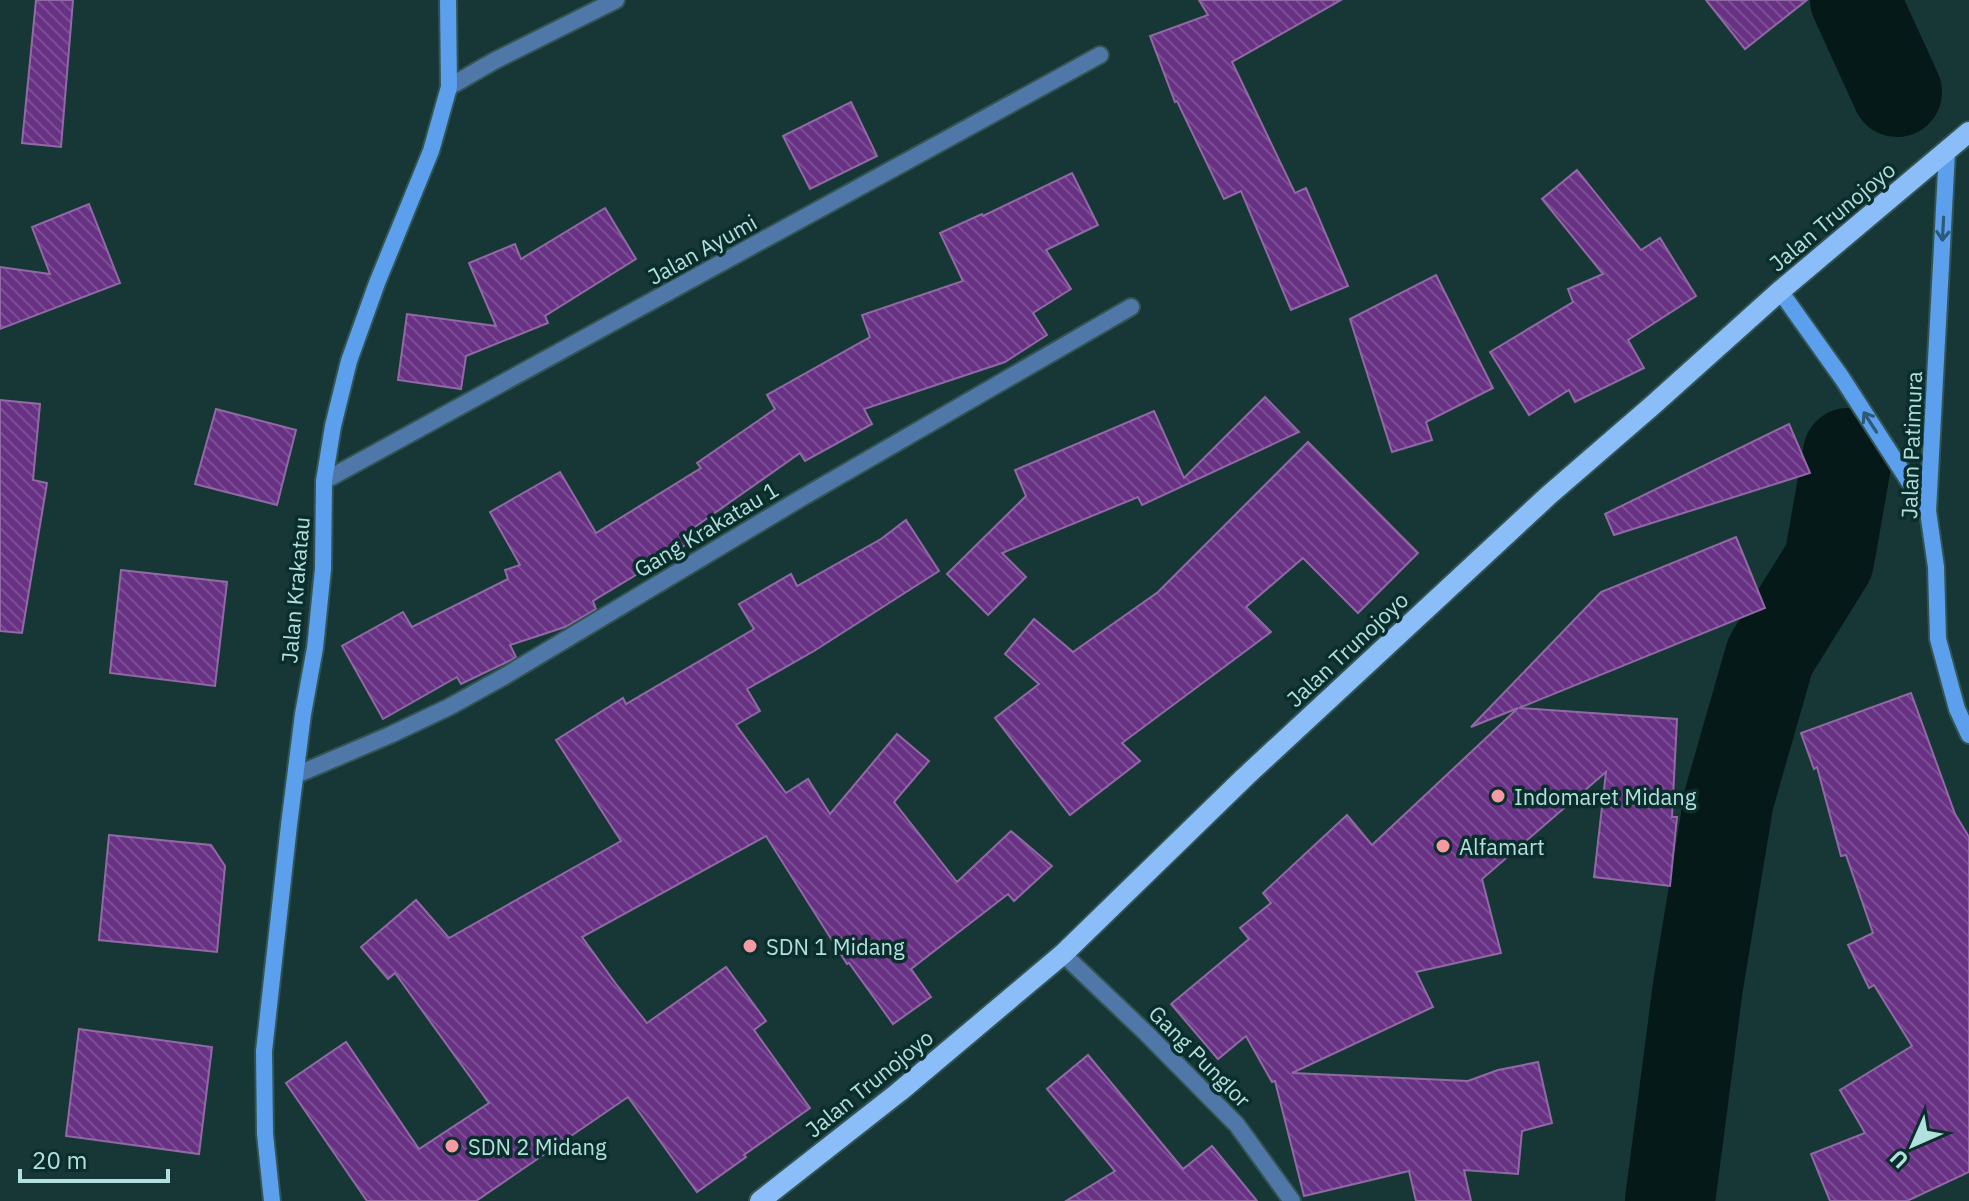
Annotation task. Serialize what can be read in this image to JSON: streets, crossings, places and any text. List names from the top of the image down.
{
  "streets": {
    "main road": ["Jalan Trunojoyo"],
    "street": [
      "Jalan Ayumi",
      "Jalan Patimura",
      "Gang Krakatau 1",
      "Jalan Krakatau",
      "Gang Punglor"
    ]
  },
  "crossings": [
    ["Jalan Trunojoyo", "Jalan Patimura"],
    ["Jalan Trunojoyo", "Gang Punglor"],
    ["Jalan Ayumi", "Jalan Krakatau"],
    ["Gang Krakatau 1", "Jalan Krakatau"]
  ],
  "one_way": ["Jalan Patimura"],
  "places": [
    "Indomaret Midang",
    "Alfamart",
    "SDN 1 Midang",
    "SDN 2 Midang"
  ],
  "scale_bar": "20 m",
  "north": "bottom left"
}
